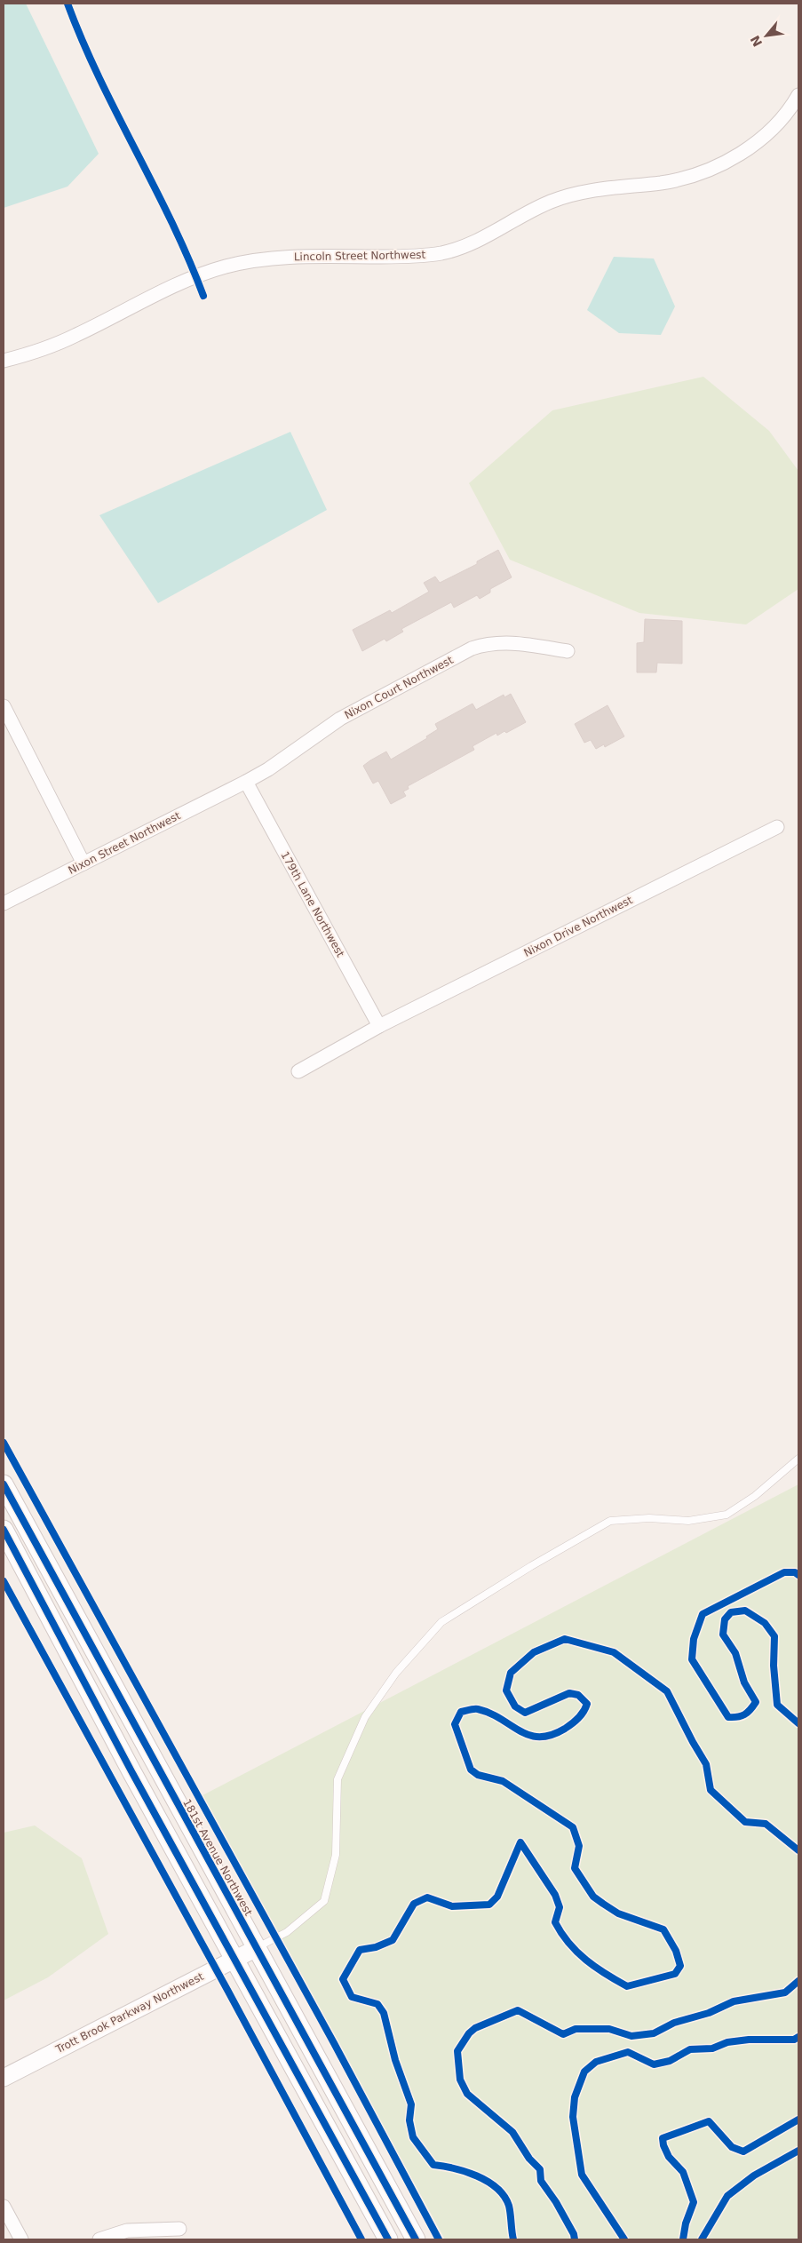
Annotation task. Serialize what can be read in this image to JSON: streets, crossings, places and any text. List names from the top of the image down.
{
  "streets": {
    "main road": ["181st Avenue Northwest"],
    "street": [
      "Lincoln Street Northwest",
      "Nixon Court Northwest",
      "Nixon Street Northwest",
      "179th Lane Northwest",
      "Nixon Drive Northwest",
      "Trott Brook Parkway Northwest"
    ]
  },
  "crossings": [
    ["Nixon Court Northwest", "Nixon Street Northwest"],
    ["Nixon Court Northwest", "179th Lane Northwest"],
    ["Nixon Street Northwest", "179th Lane Northwest"],
    ["179th Lane Northwest", "Nixon Drive Northwest"],
    ["181st Avenue Northwest", "Trott Brook Parkway Northwest"]
  ],
  "north": "bottom left"
}
